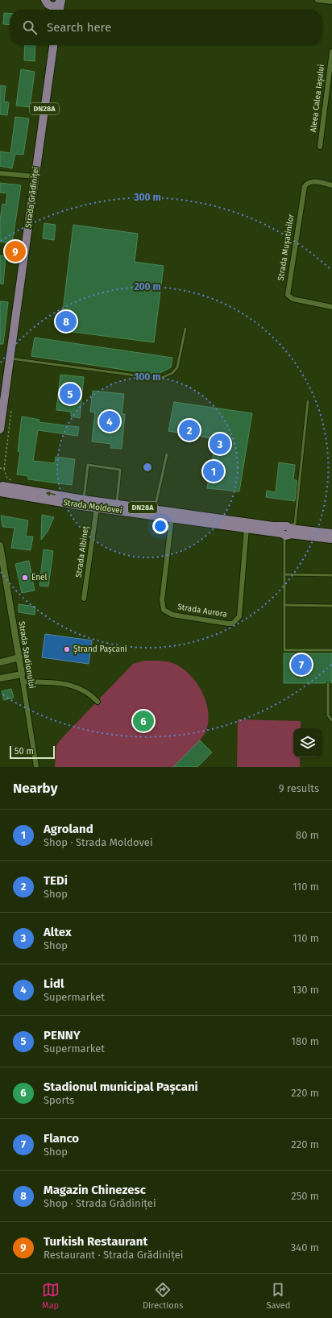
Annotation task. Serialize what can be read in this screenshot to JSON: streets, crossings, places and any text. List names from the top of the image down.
{
  "streets": {
    "main road": ["DN28A", "Strada Grădiniței", "Strada Moldovei"],
    "street": [
      "Aleea Calea Iașului",
      "Strada Mușatinilor",
      "Strada Albineț",
      "Strada Aurora",
      "Strada Stadionului"
    ]
  },
  "crossings": [
    ["Strada Moldovei", "Strada Albineț"],
    ["Strada Moldovei", "Strada Aurora"]
  ],
  "places": ["Enel", "Ștrand Pașcani"],
  "scale_bar": "50 m",
  "page": {
    "search": "Search here",
    "pins": [
      "9",
      "8",
      "5",
      "4",
      "2",
      "3",
      "1",
      "7",
      "6"
    ],
    "scale": "50 m",
    "heading": ["Nearby", "9 results"],
    "list": [
      {
        "mark": "1",
        "name": "Agroland",
        "note": "Shop · Strada Moldovei",
        "value": "80 m"
      },
      {
        "mark": "2",
        "name": "TEDi",
        "note": "Shop",
        "value": "110 m"
      },
      {
        "mark": "3",
        "name": "Altex",
        "note": "Shop",
        "value": "110 m"
      },
      {
        "mark": "4",
        "name": "Lidl",
        "note": "Supermarket",
        "value": "130 m"
      },
      {
        "mark": "5",
        "name": "PENNY",
        "note": "Supermarket",
        "value": "180 m"
      },
      {
        "mark": "6",
        "name": "Stadionul municipal Pașcani",
        "note": "Sports",
        "value": "220 m"
      },
      {
        "mark": "7",
        "name": "Flanco",
        "note": "Shop",
        "value": "220 m"
      },
      {
        "mark": "8",
        "name": "Magazin Chinezesc",
        "note": "Shop · Strada Grădiniței",
        "value": "250 m"
      },
      {
        "mark": "9",
        "name": "Turkish Restaurant",
        "note": "Restaurant · Strada Grădiniței",
        "value": "340 m"
      }
    ],
    "nav": ["Map", "Directions", "Saved"]
  },
  "rings": ["300 m", "200 m", "100 m"]
}
